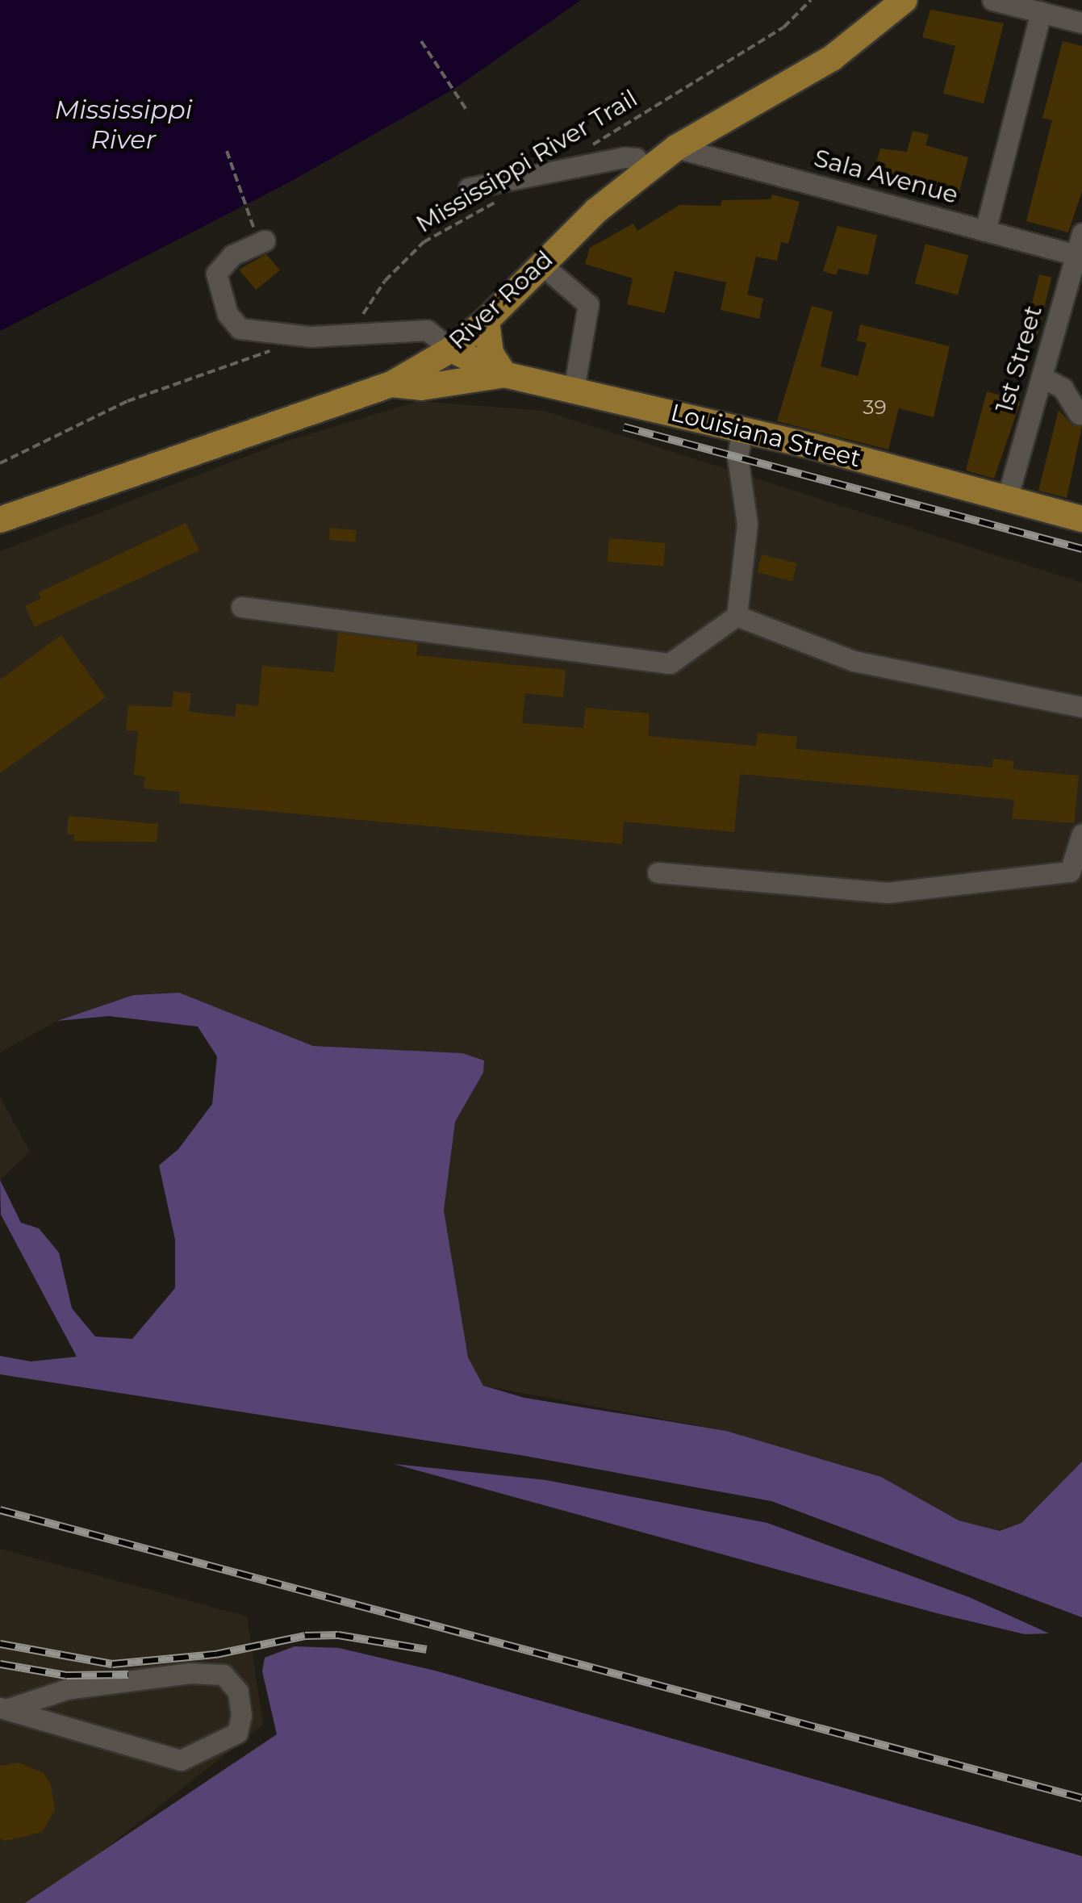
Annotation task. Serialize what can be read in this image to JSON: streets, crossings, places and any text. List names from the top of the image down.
{
  "streets": {
    "main road": ["River Road", "Louisiana Street"],
    "street": ["Sala Avenue", "1st Street"],
    "path": ["Mississippi River Trail"]
  },
  "crossings": [
    ["Sala Avenue", "River Road"],
    ["Sala Avenue", "1st Street"],
    ["River Road", "Louisiana Street"],
    ["1st Street", "Louisiana Street"]
  ],
  "water": ["Mississippi River"],
  "house_numbers": ["39"]
}
